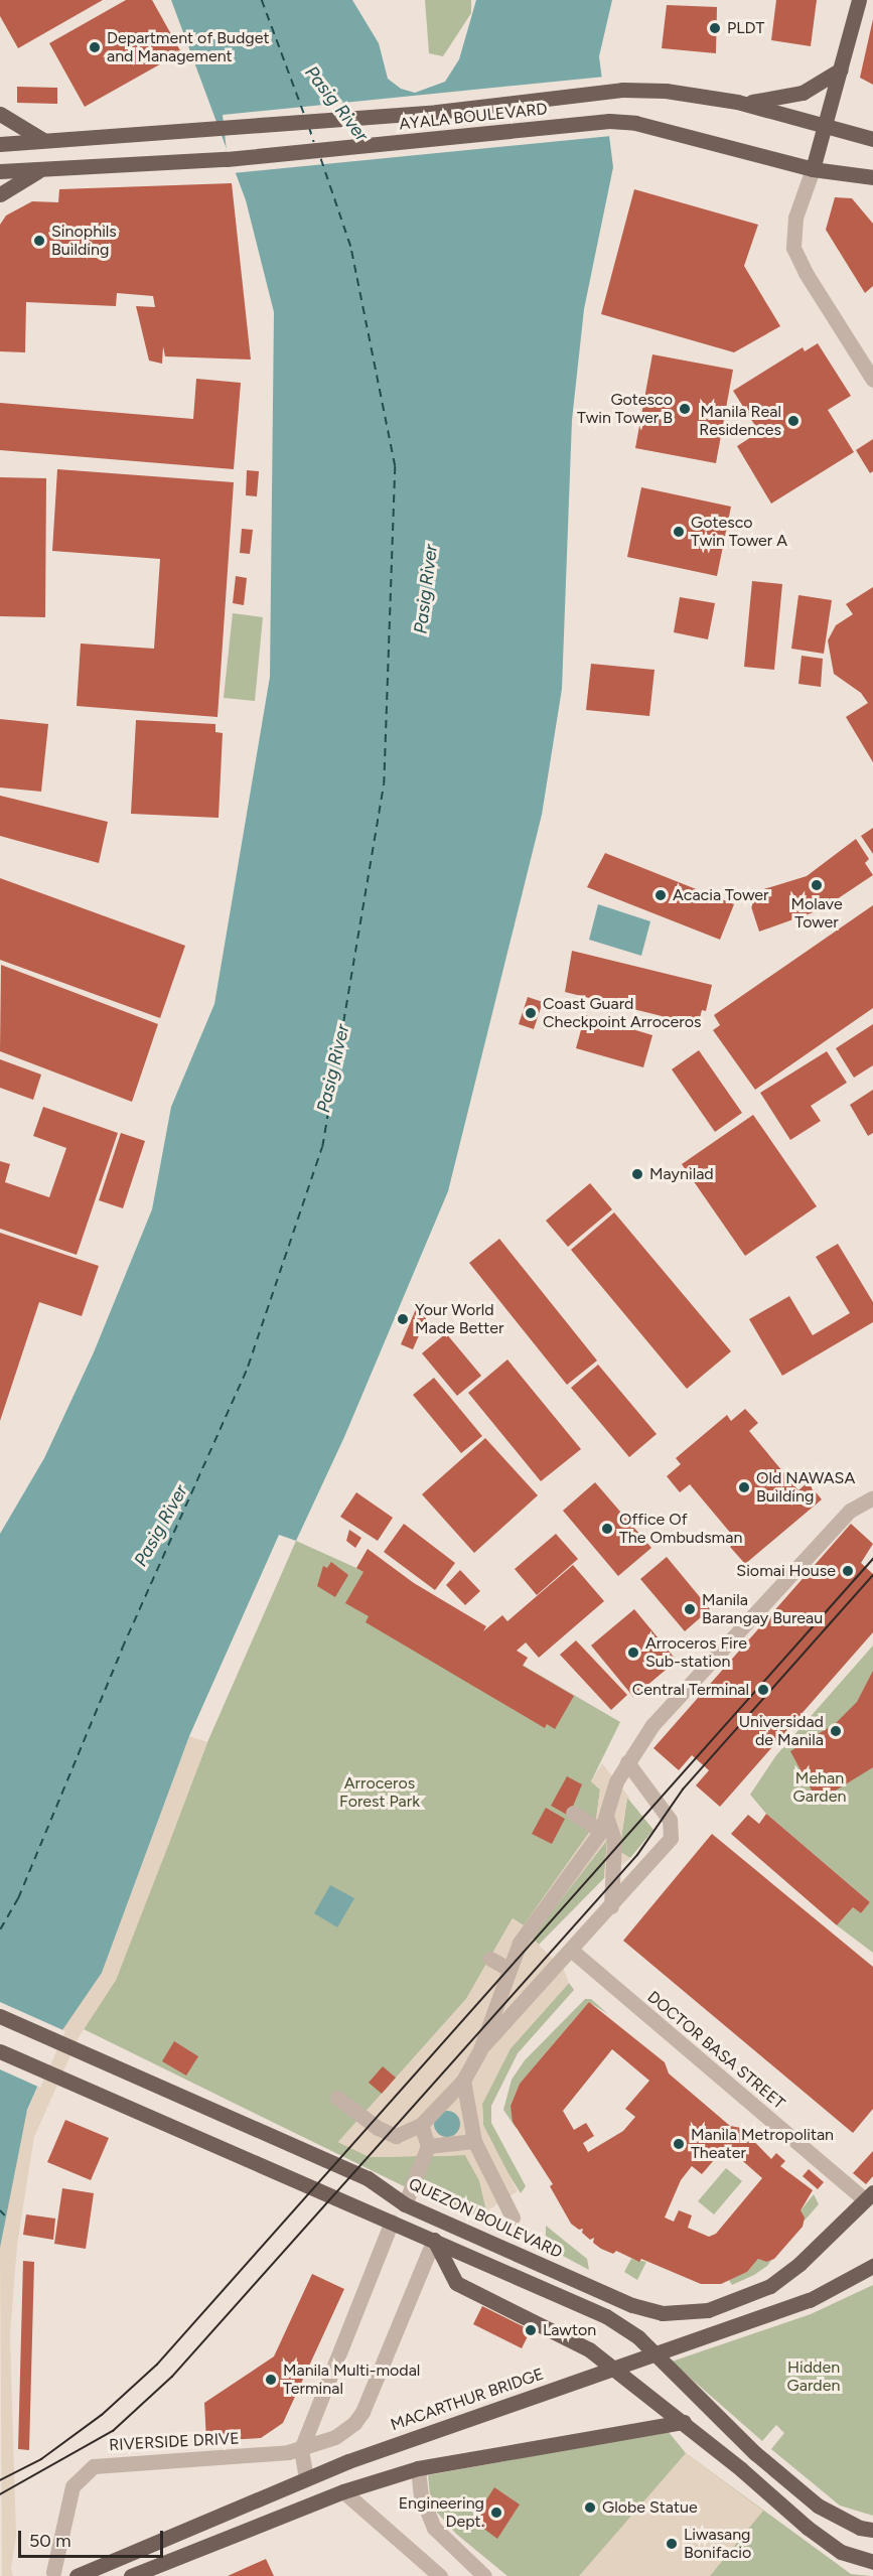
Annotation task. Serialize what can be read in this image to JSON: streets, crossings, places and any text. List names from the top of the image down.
{
  "streets": {
    "main road": ["AYALA BOULEVARD", "QUEZON BOULEVARD", "MACARTHUR BRIDGE"],
    "street": ["DOCTOR BASA STREET", "RIVERSIDE DRIVE"]
  },
  "crossings": [
    ["DOCTOR BASA STREET", "QUEZON BOULEVARD"]
  ],
  "water": ["Pasig River"],
  "parks": ["Mehan Garden", "Arroceros Forest Park", "Hidden Garden"],
  "places": [
    "PLDT",
    "Department of Budget and Management",
    "Sinophils Building",
    "Gotesco Twin Tower B",
    "Manila Real Residences",
    "Gotesco Twin Tower A",
    "Molave Tower",
    "Acacia Tower",
    "Coast Guard Checkpoint Arroceros",
    "Maynilad",
    "Your World Made Better",
    "Old NAWASA Building",
    "Office Of The Ombudsman",
    "Siomai House",
    "Manila Barangay Bureau",
    "Arroceros Fire Sub-station",
    "Central Terminal",
    "Universidad de Manila",
    "Manila Metropolitan Theater",
    "Lawton",
    "Manila Multi-modal Terminal",
    "Globe Statue",
    "Engineering Dept.",
    "Liwasang Bonifacio"
  ],
  "scale_bar": "50 m"
}
